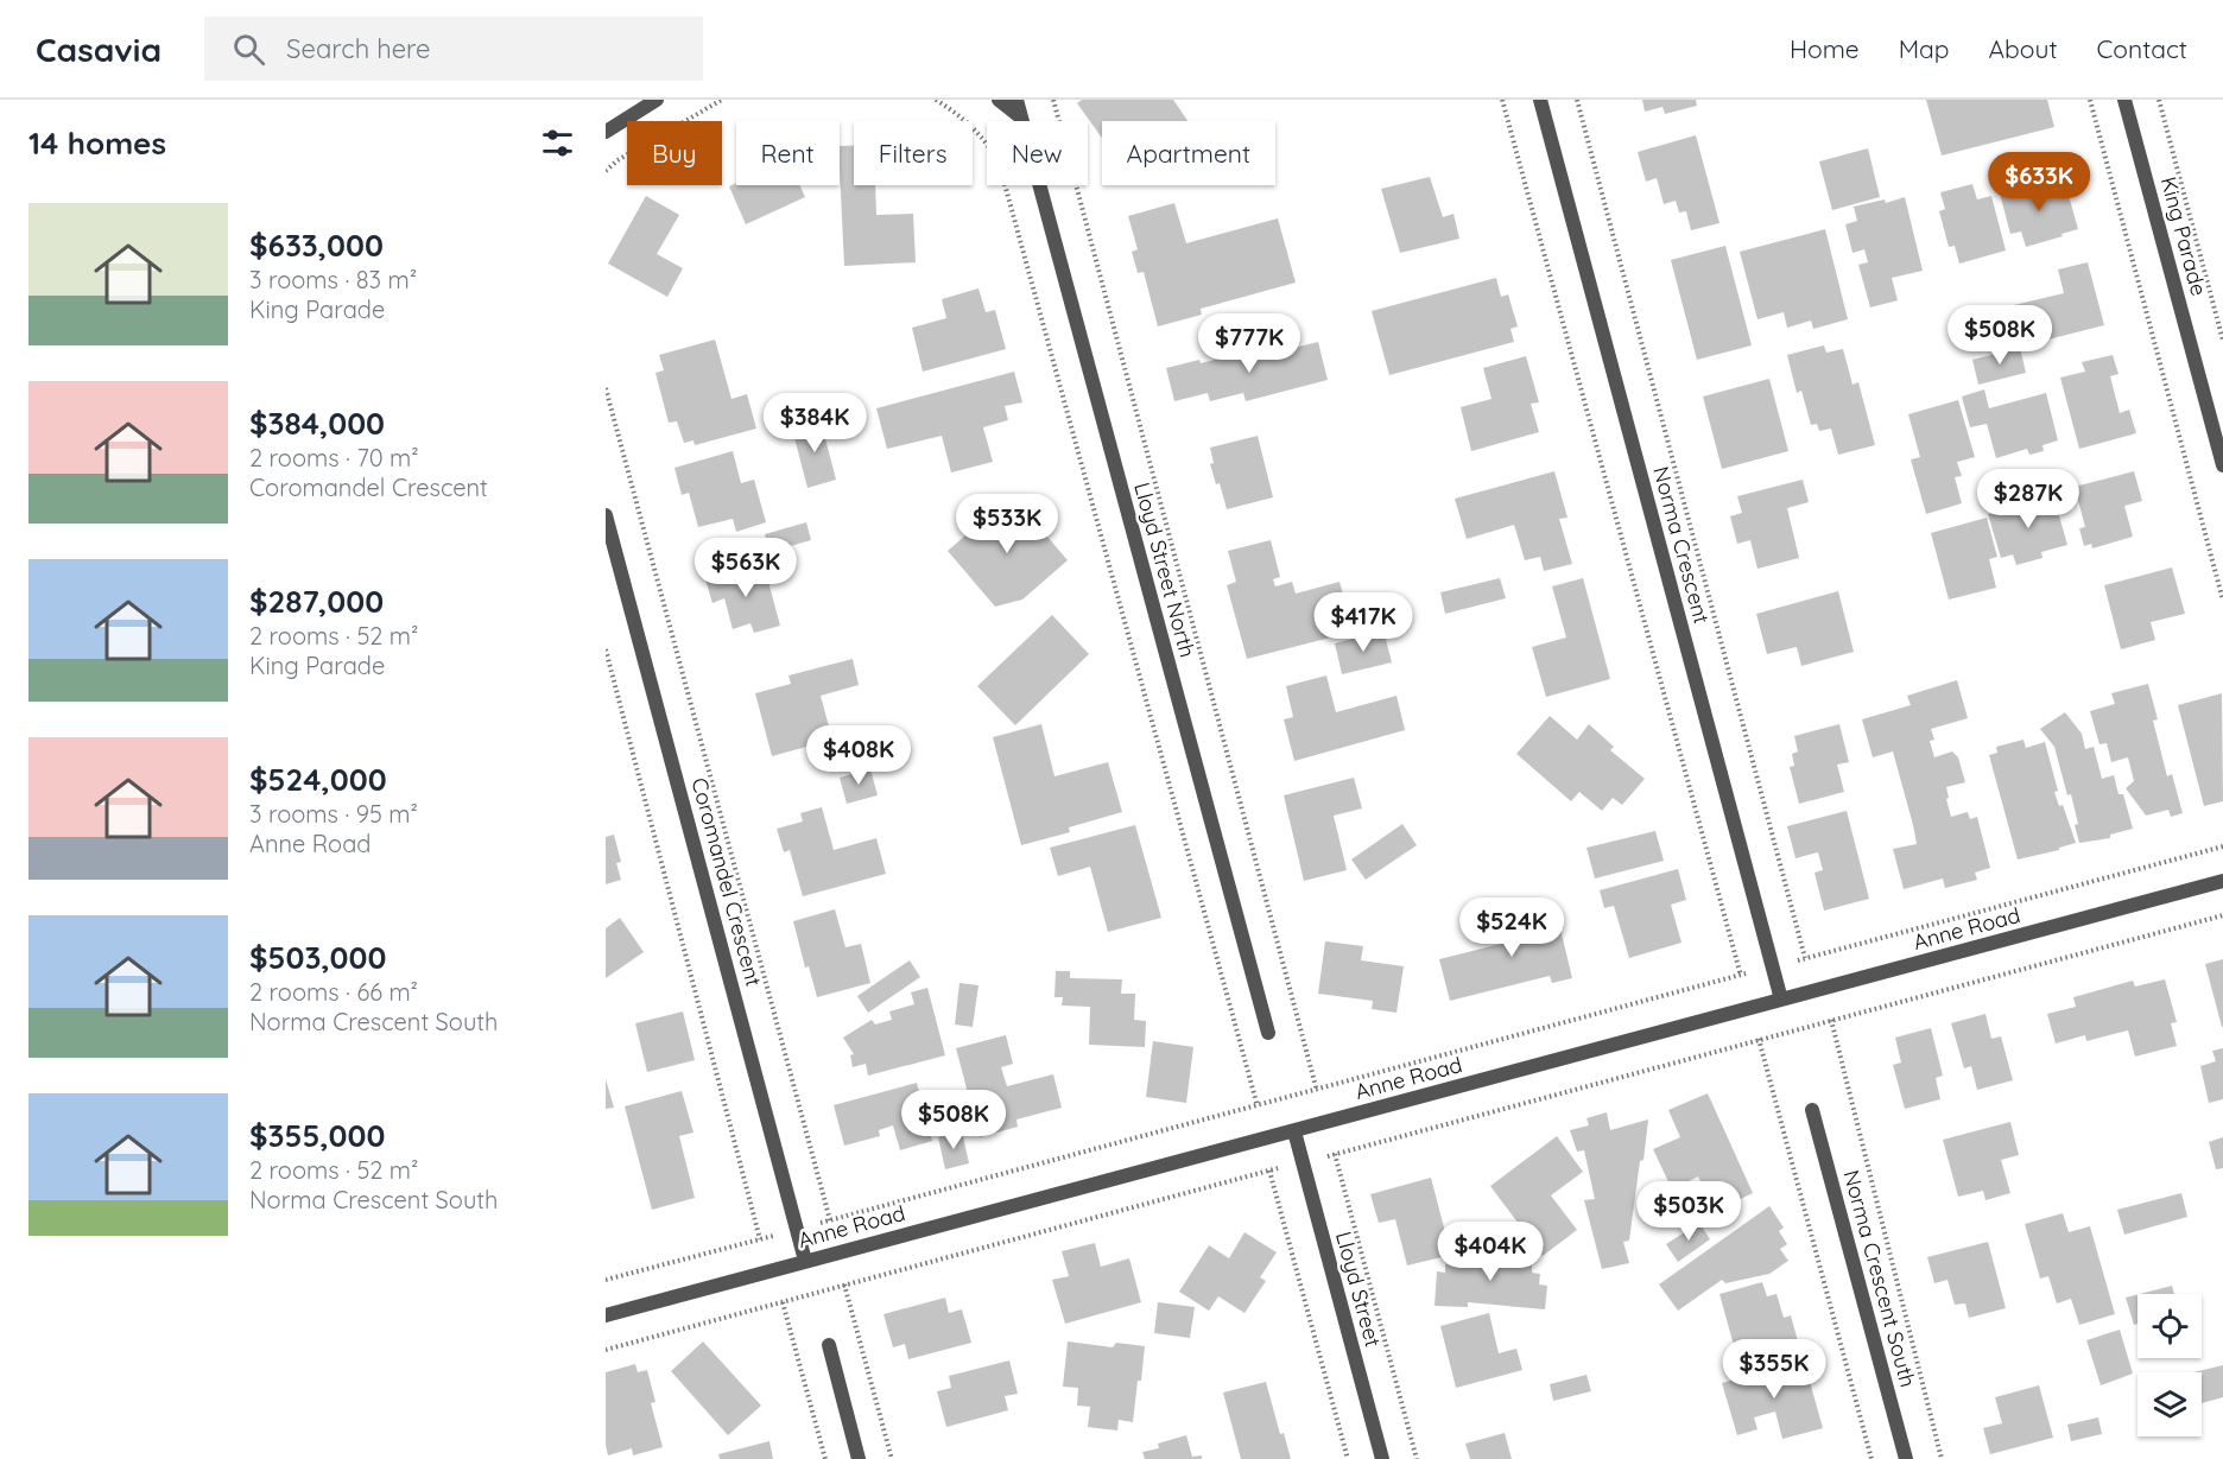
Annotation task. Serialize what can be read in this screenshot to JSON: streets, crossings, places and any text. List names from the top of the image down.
{
  "streets": {
    "street": [
      "King Parade",
      "Norma Crescent",
      "Lloyd Street North",
      "Coromandel Crescent",
      "Anne Road",
      "Norma Crescent South",
      "Lloyd Street"
    ]
  },
  "crossings": [
    ["Norma Crescent", "Anne Road"],
    ["Coromandel Crescent", "Anne Road"],
    ["Anne Road", "Lloyd Street"]
  ],
  "page": {
    "header": "Casavia",
    "search": "Search here",
    "nav": [
      "Home",
      "Map",
      "About",
      "Contact"
    ],
    "heading": "14 homes",
    "chip": [
      "Buy",
      "Rent",
      "Filters",
      "New",
      "Apartment"
    ],
    "price": [
      "$633K",
      "$508K",
      "$777K",
      "$384K",
      "$287K",
      "$533K",
      "$563K",
      "$417K",
      "$408K",
      "$524K",
      "$508K",
      "$503K",
      "$404K",
      "$355K"
    ],
    "list": [
      {
        "name": "$633,000",
        "note": "3 rooms · 83 m² · King Parade"
      },
      {
        "name": "$384,000",
        "note": "2 rooms · 70 m² · Coromandel Crescent"
      },
      {
        "name": "$287,000",
        "note": "2 rooms · 52 m² · King Parade"
      },
      {
        "name": "$524,000",
        "note": "3 rooms · 95 m² · Anne Road"
      },
      {
        "name": "$503,000",
        "note": "2 rooms · 66 m² · Norma Crescent South"
      },
      {
        "name": "$355,000",
        "note": "2 rooms · 52 m² · Norma Crescent South"
      }
    ]
  }
}
